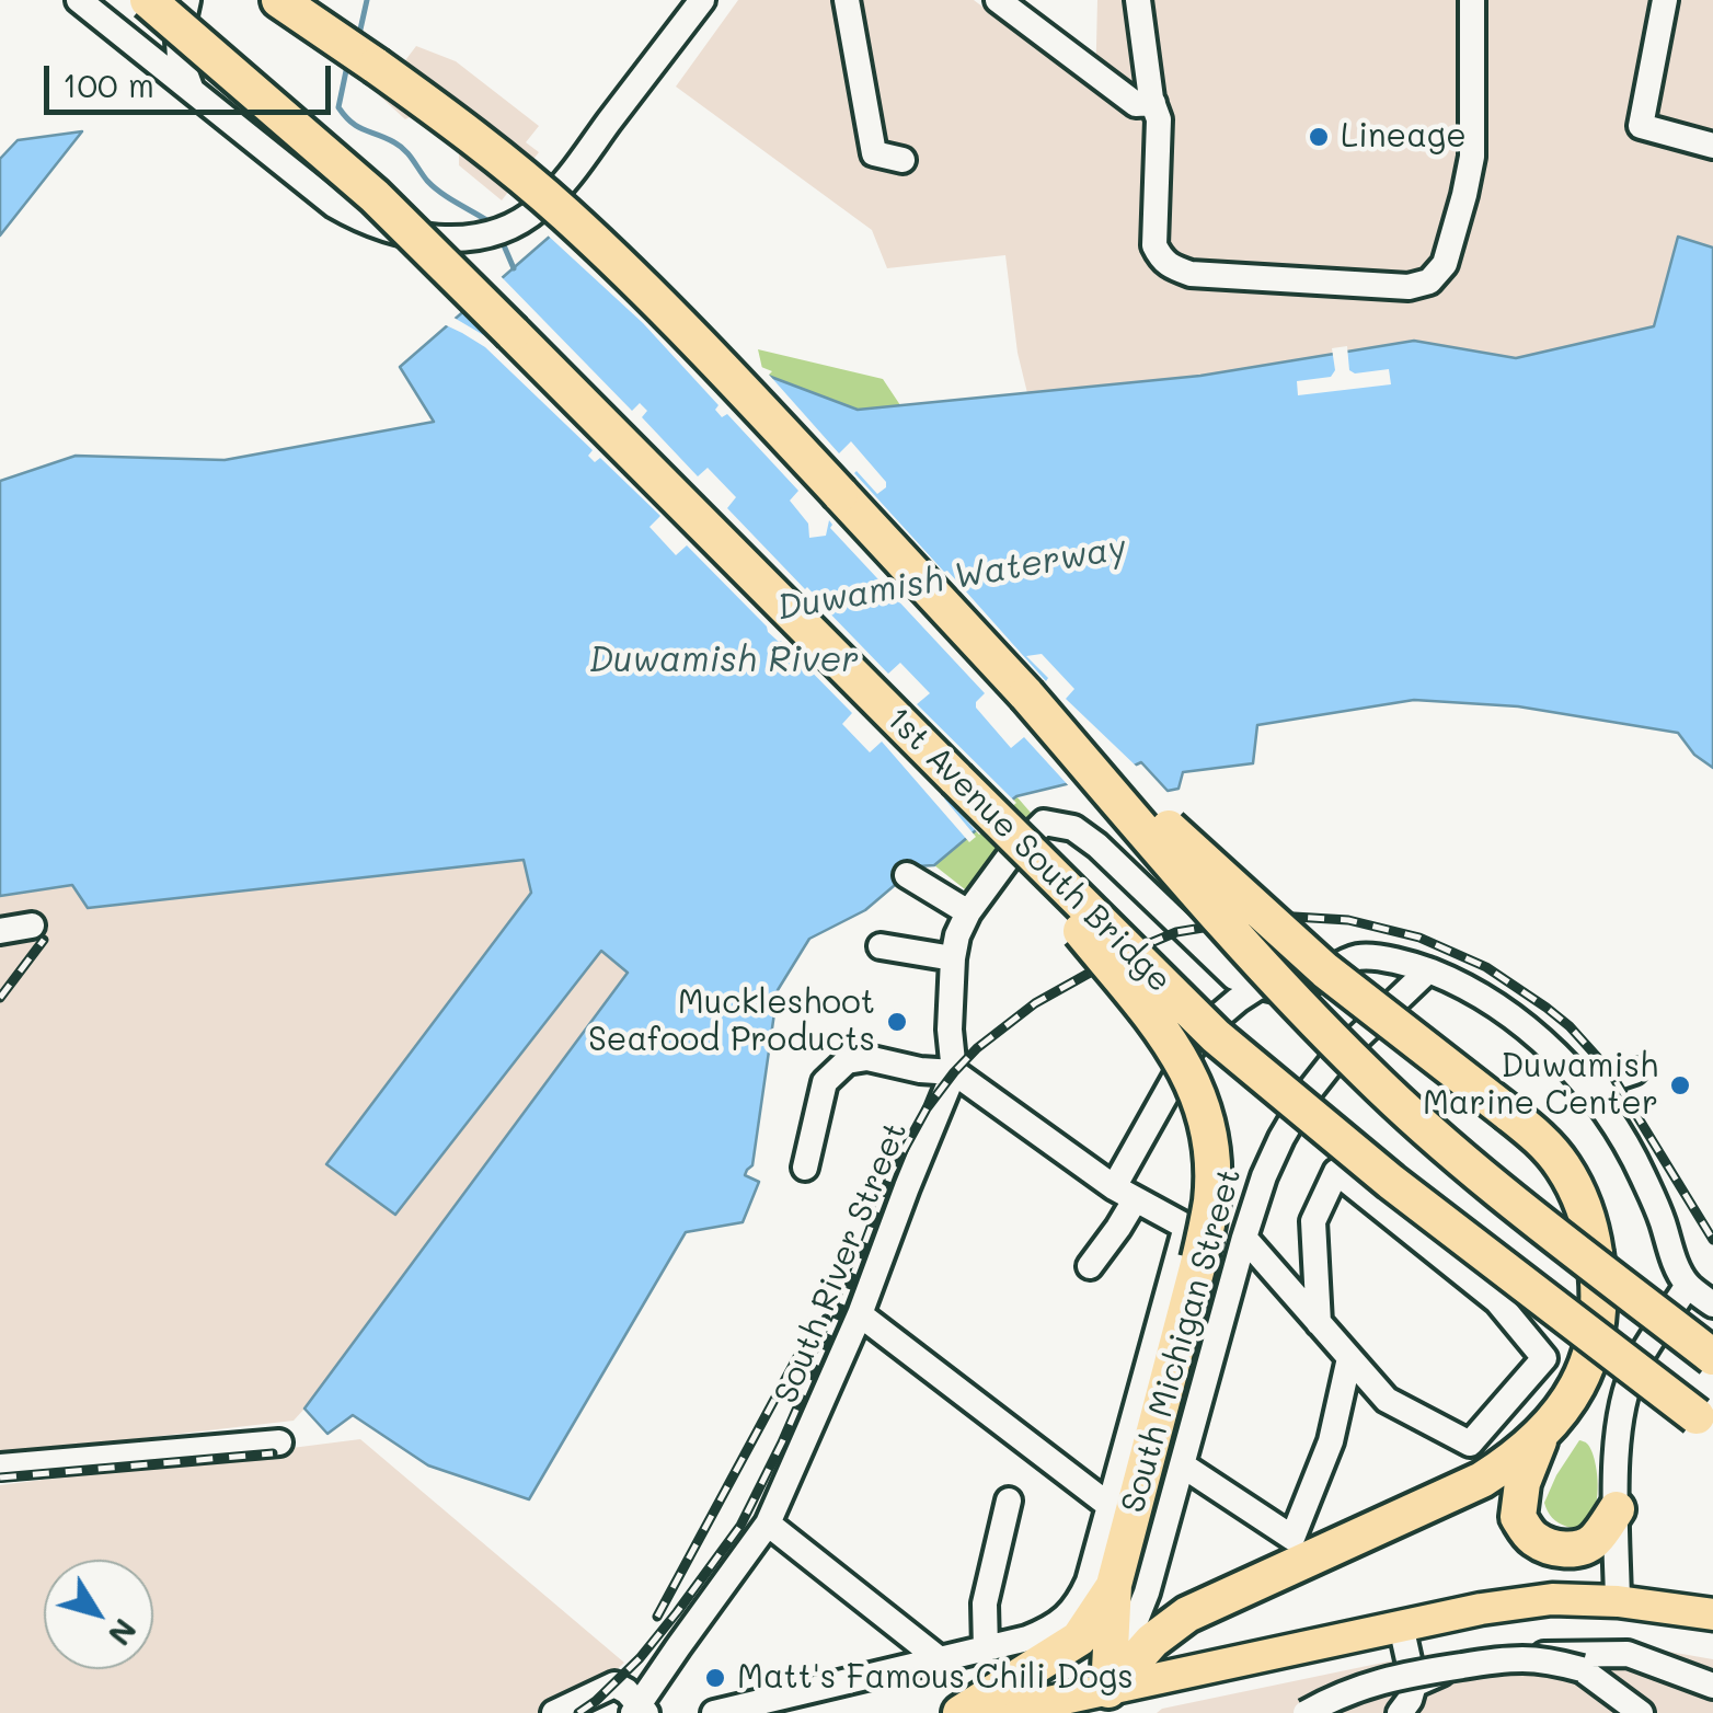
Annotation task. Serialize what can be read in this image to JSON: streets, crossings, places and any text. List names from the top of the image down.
{
  "streets": {
    "highway": ["1st Avenue South Bridge"],
    "street": ["South River Street", "South Michigan Street"]
  },
  "water": ["Duwamish Waterway", "Duwamish River"],
  "places": [
    "Lineage",
    "Muckleshoot Seafood Products",
    "Duwamish Marine Center",
    "Matt's Famous Chili Dogs"
  ],
  "scale_bar": "100 m",
  "north": "bottom right"
}
